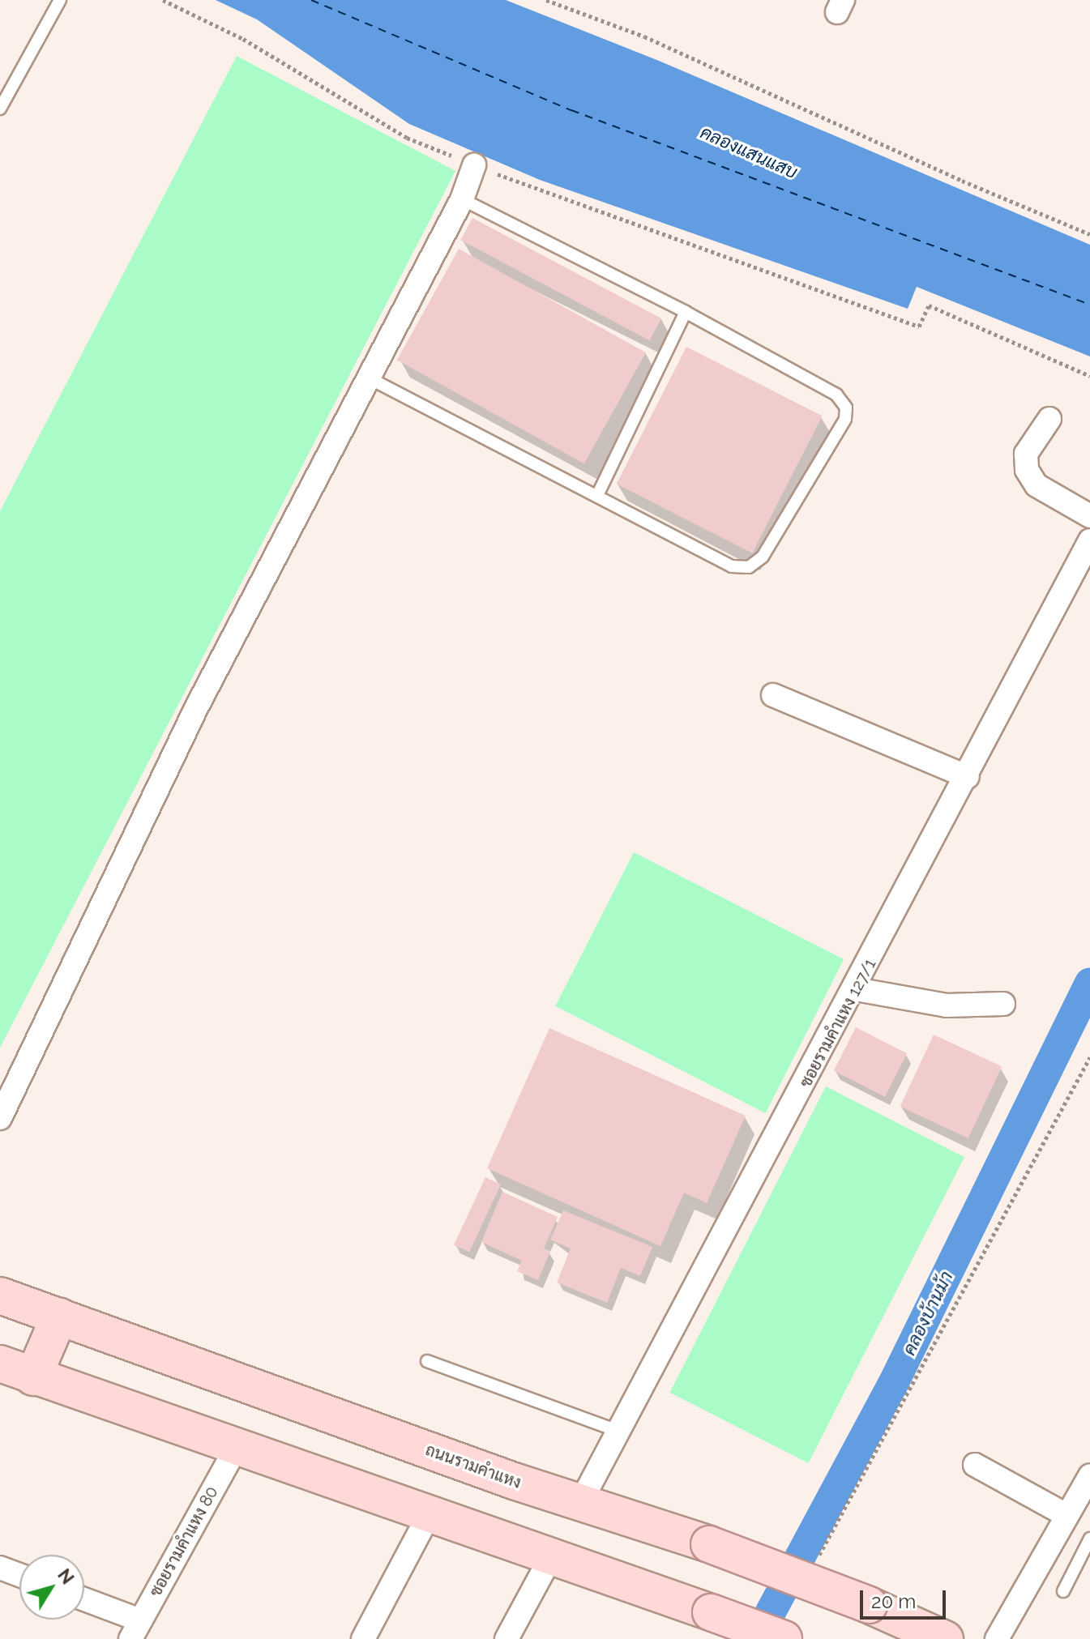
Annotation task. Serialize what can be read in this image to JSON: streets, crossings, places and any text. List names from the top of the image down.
{
  "streets": {
    "main road": ["ถนนรามคำแหง"],
    "street": ["ซอยรามคำแหง 127/1", "ซอยรามคำแหง 80"]
  },
  "crossings": [
    ["ซอยรามคำแหง 127/1", "ถนนรามคำแหง"]
  ],
  "water": ["คลองแสนแสบ", "คลองบ้านม้า"],
  "scale_bar": "20 m",
  "north": "top right"
}
